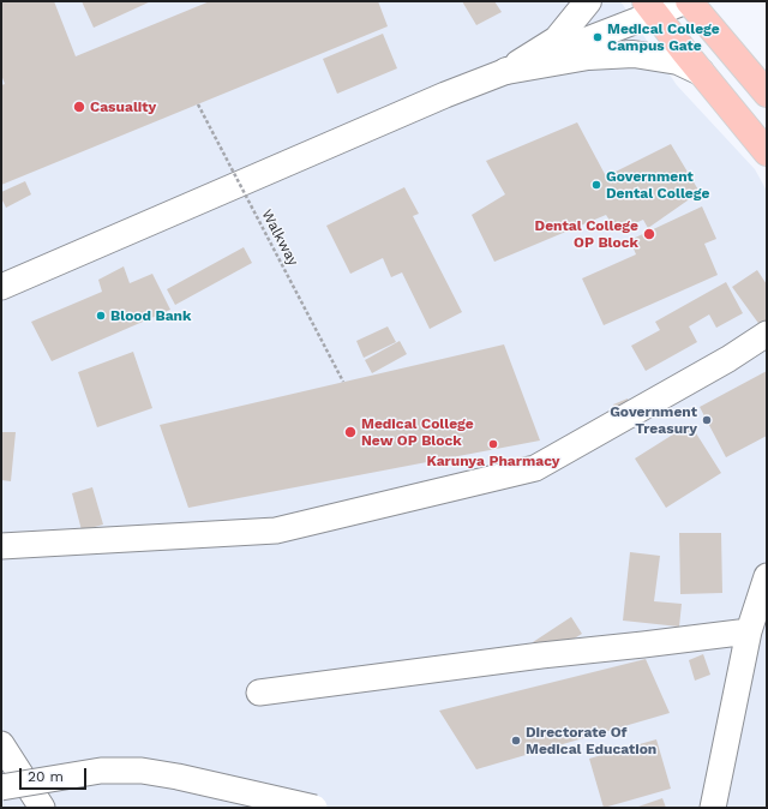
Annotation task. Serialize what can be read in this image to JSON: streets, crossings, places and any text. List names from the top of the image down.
{
  "streets": {
    "path": ["Walkway"]
  },
  "places": [
    "Medical College Campus Gate",
    "Casuality",
    "Government Dental College",
    "Dental College OP Block",
    "Blood Bank",
    "Government Treasury",
    "Medical College New OP Block",
    "Karunya Pharmacy",
    "Directorate Of Medical Education"
  ],
  "scale_bar": "20 m"
}
